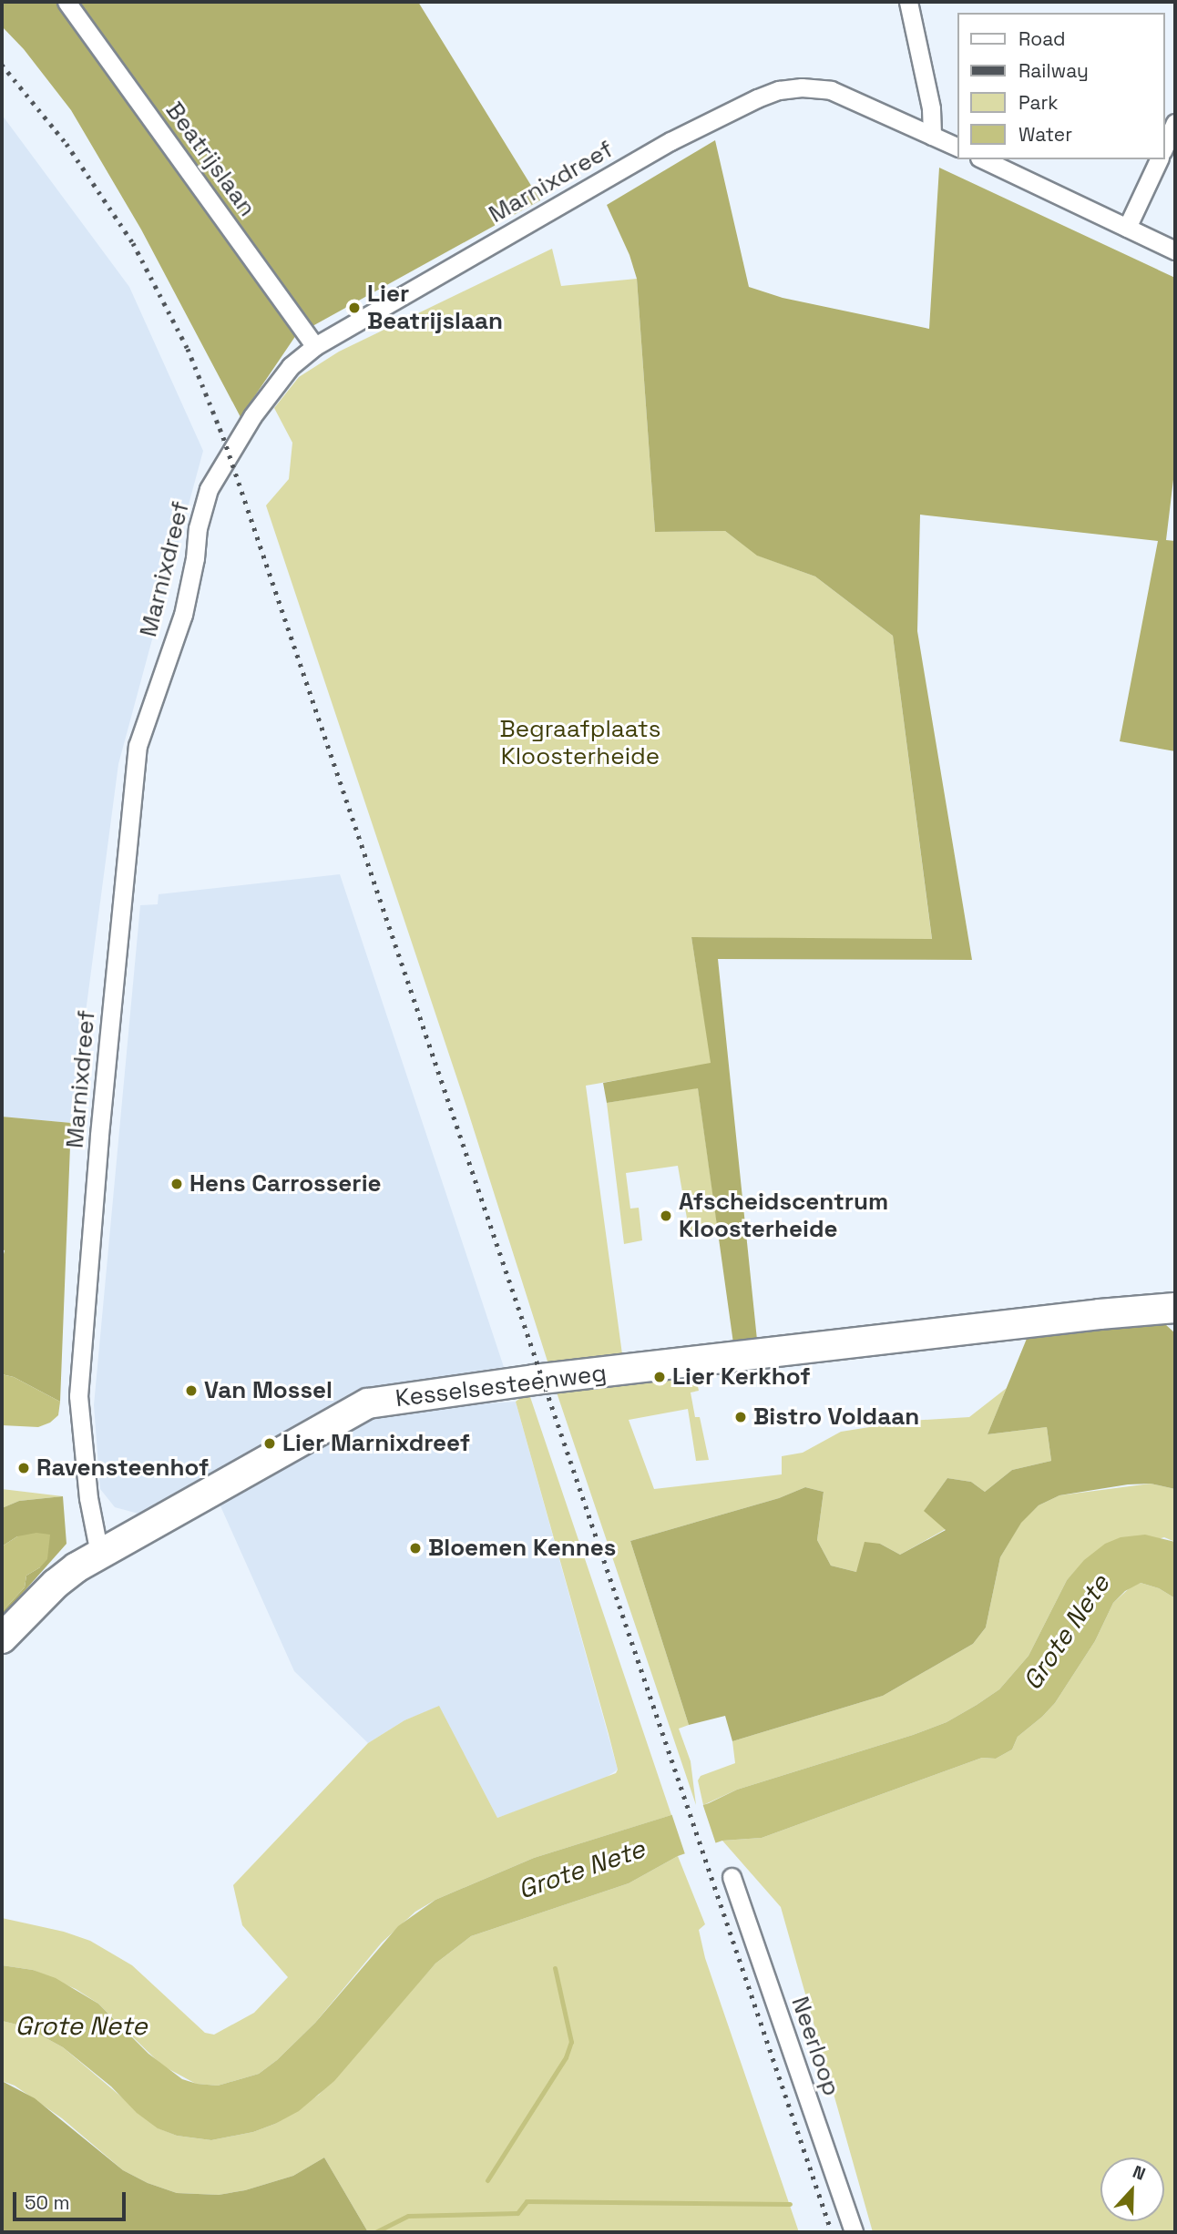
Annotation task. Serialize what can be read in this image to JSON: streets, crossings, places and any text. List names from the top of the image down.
{
  "streets": {
    "main road": ["Kesselsesteenweg"],
    "street": ["Beatrijslaan", "Marnixdreef", "Neerloop"]
  },
  "crossings": [
    ["Beatrijslaan", "Marnixdreef"],
    ["Marnixdreef", "Kesselsesteenweg"]
  ],
  "water": ["Grote Nete"],
  "parks": ["Begraafplaats Kloosterheide"],
  "places": [
    "Lier Beatrijslaan",
    "Hens Carrosserie",
    "Afscheidscentrum Kloosterheide",
    "Lier Kerkhof",
    "Van Mossel",
    "Bistro Voldaan",
    "Lier Marnixdreef",
    "Ravensteenhof",
    "Bloemen Kennes"
  ],
  "legend": [
    "Road",
    "Railway",
    "Park",
    "Water"
  ],
  "scale_bar": "50 m",
  "north": "top"
}
